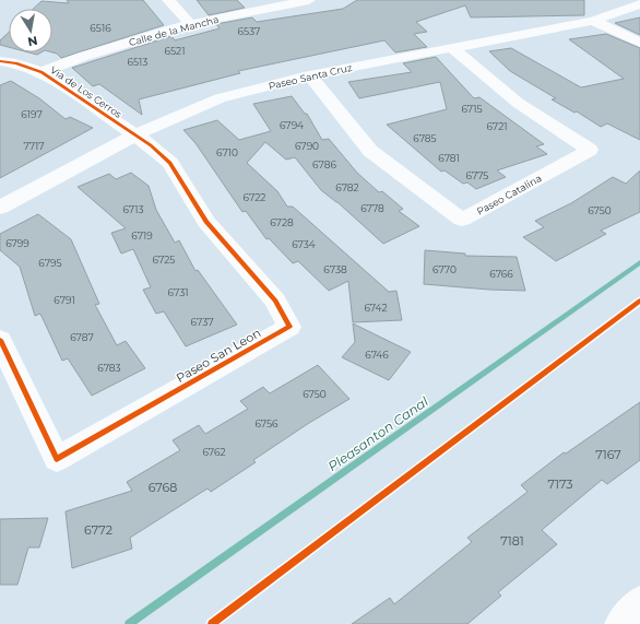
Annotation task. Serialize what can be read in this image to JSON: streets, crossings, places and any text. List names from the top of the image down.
{
  "streets": {
    "street": [
      "Calle de la Mancha",
      "Paseo Santa Cruz",
      "Via de Los Cerros",
      "Paseo Catalina",
      "Paseo San Leon"
    ]
  },
  "crossings": [
    ["Calle de la Mancha", "Via de Los Cerros"],
    ["Paseo Santa Cruz", "Via de Los Cerros"],
    ["Paseo Santa Cruz", "Paseo Catalina"],
    ["Paseo Santa Cruz", "Paseo San Leon"],
    ["Via de Los Cerros", "Paseo San Leon"]
  ],
  "water": ["Pleasanton Canal"],
  "house_numbers": [
    "6516",
    "6537",
    "6521",
    "6513",
    "6715",
    "6197",
    "6794",
    "6721",
    "6785",
    "7717",
    "6790",
    "6710",
    "6781",
    "6786",
    "6775",
    "6782",
    "6722",
    "6778",
    "6713",
    "6750",
    "6728",
    "6719",
    "6799",
    "6734",
    "6725",
    "6795",
    "6738",
    "6770",
    "6766",
    "6731",
    "6791",
    "6742",
    "6737",
    "6787",
    "6746",
    "6783",
    "6750",
    "6756",
    "6762",
    "7167",
    "7173",
    "6768",
    "6772",
    "7181"
  ],
  "north": "bottom"
}
